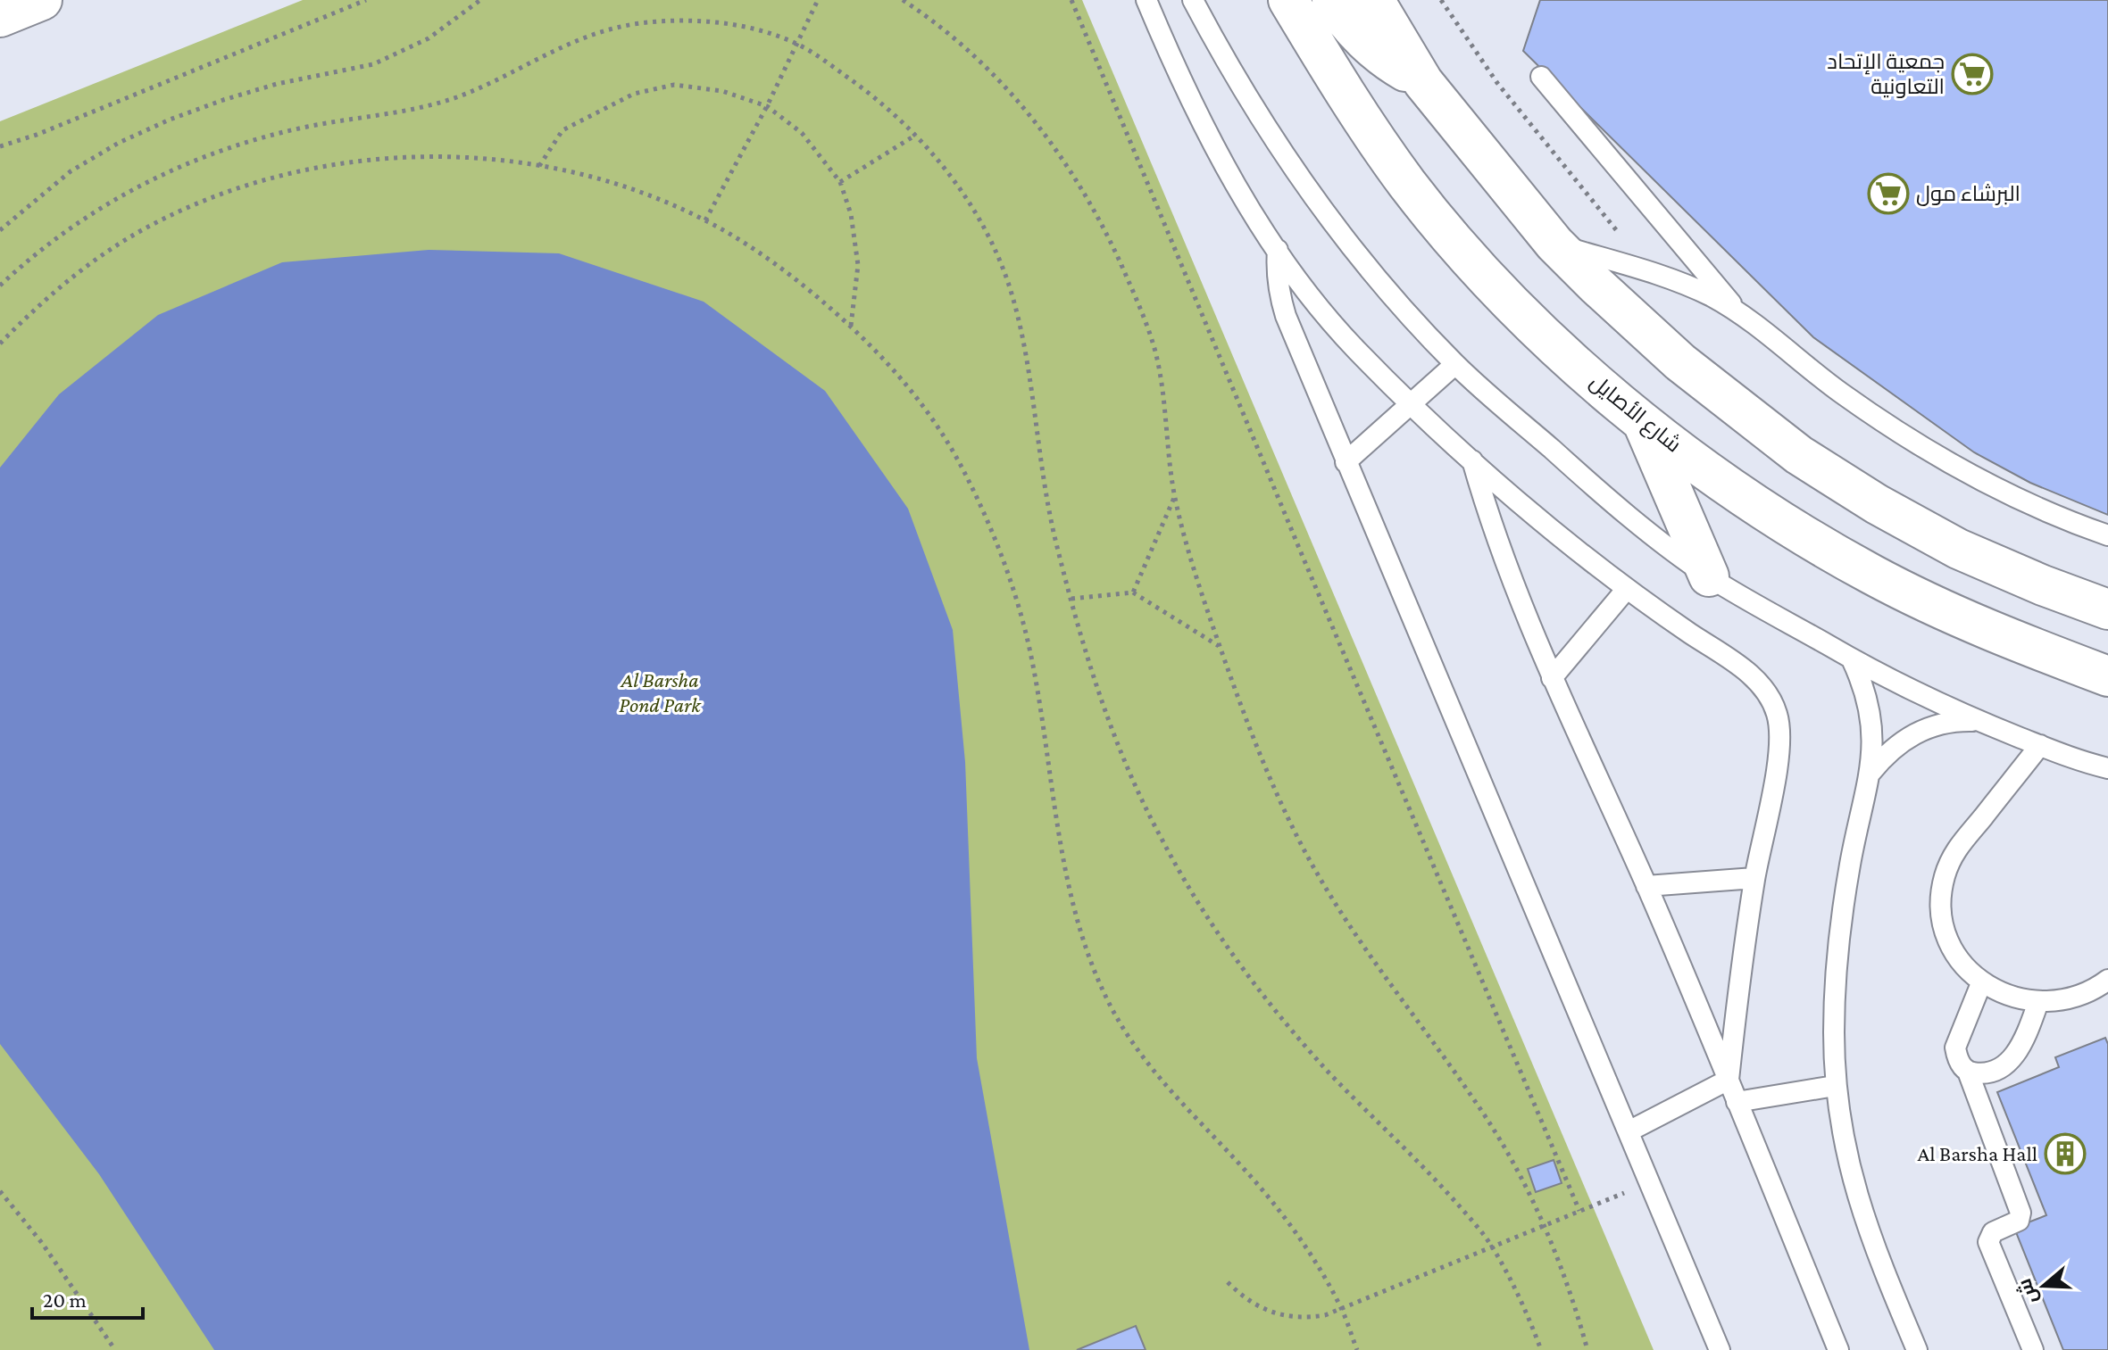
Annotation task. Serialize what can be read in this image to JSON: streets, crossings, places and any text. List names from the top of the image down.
{
  "streets": {
    "street": ["شارع الأصايل"]
  },
  "parks": ["Al Barsha Pond Park"],
  "places": {
    "supermarket": ["جمعية الإتحاد التعاونية", "البرشاء مول"],
    "building": ["Al Barsha Hall"]
  },
  "scale_bar": "20 m",
  "north": "left"
}
